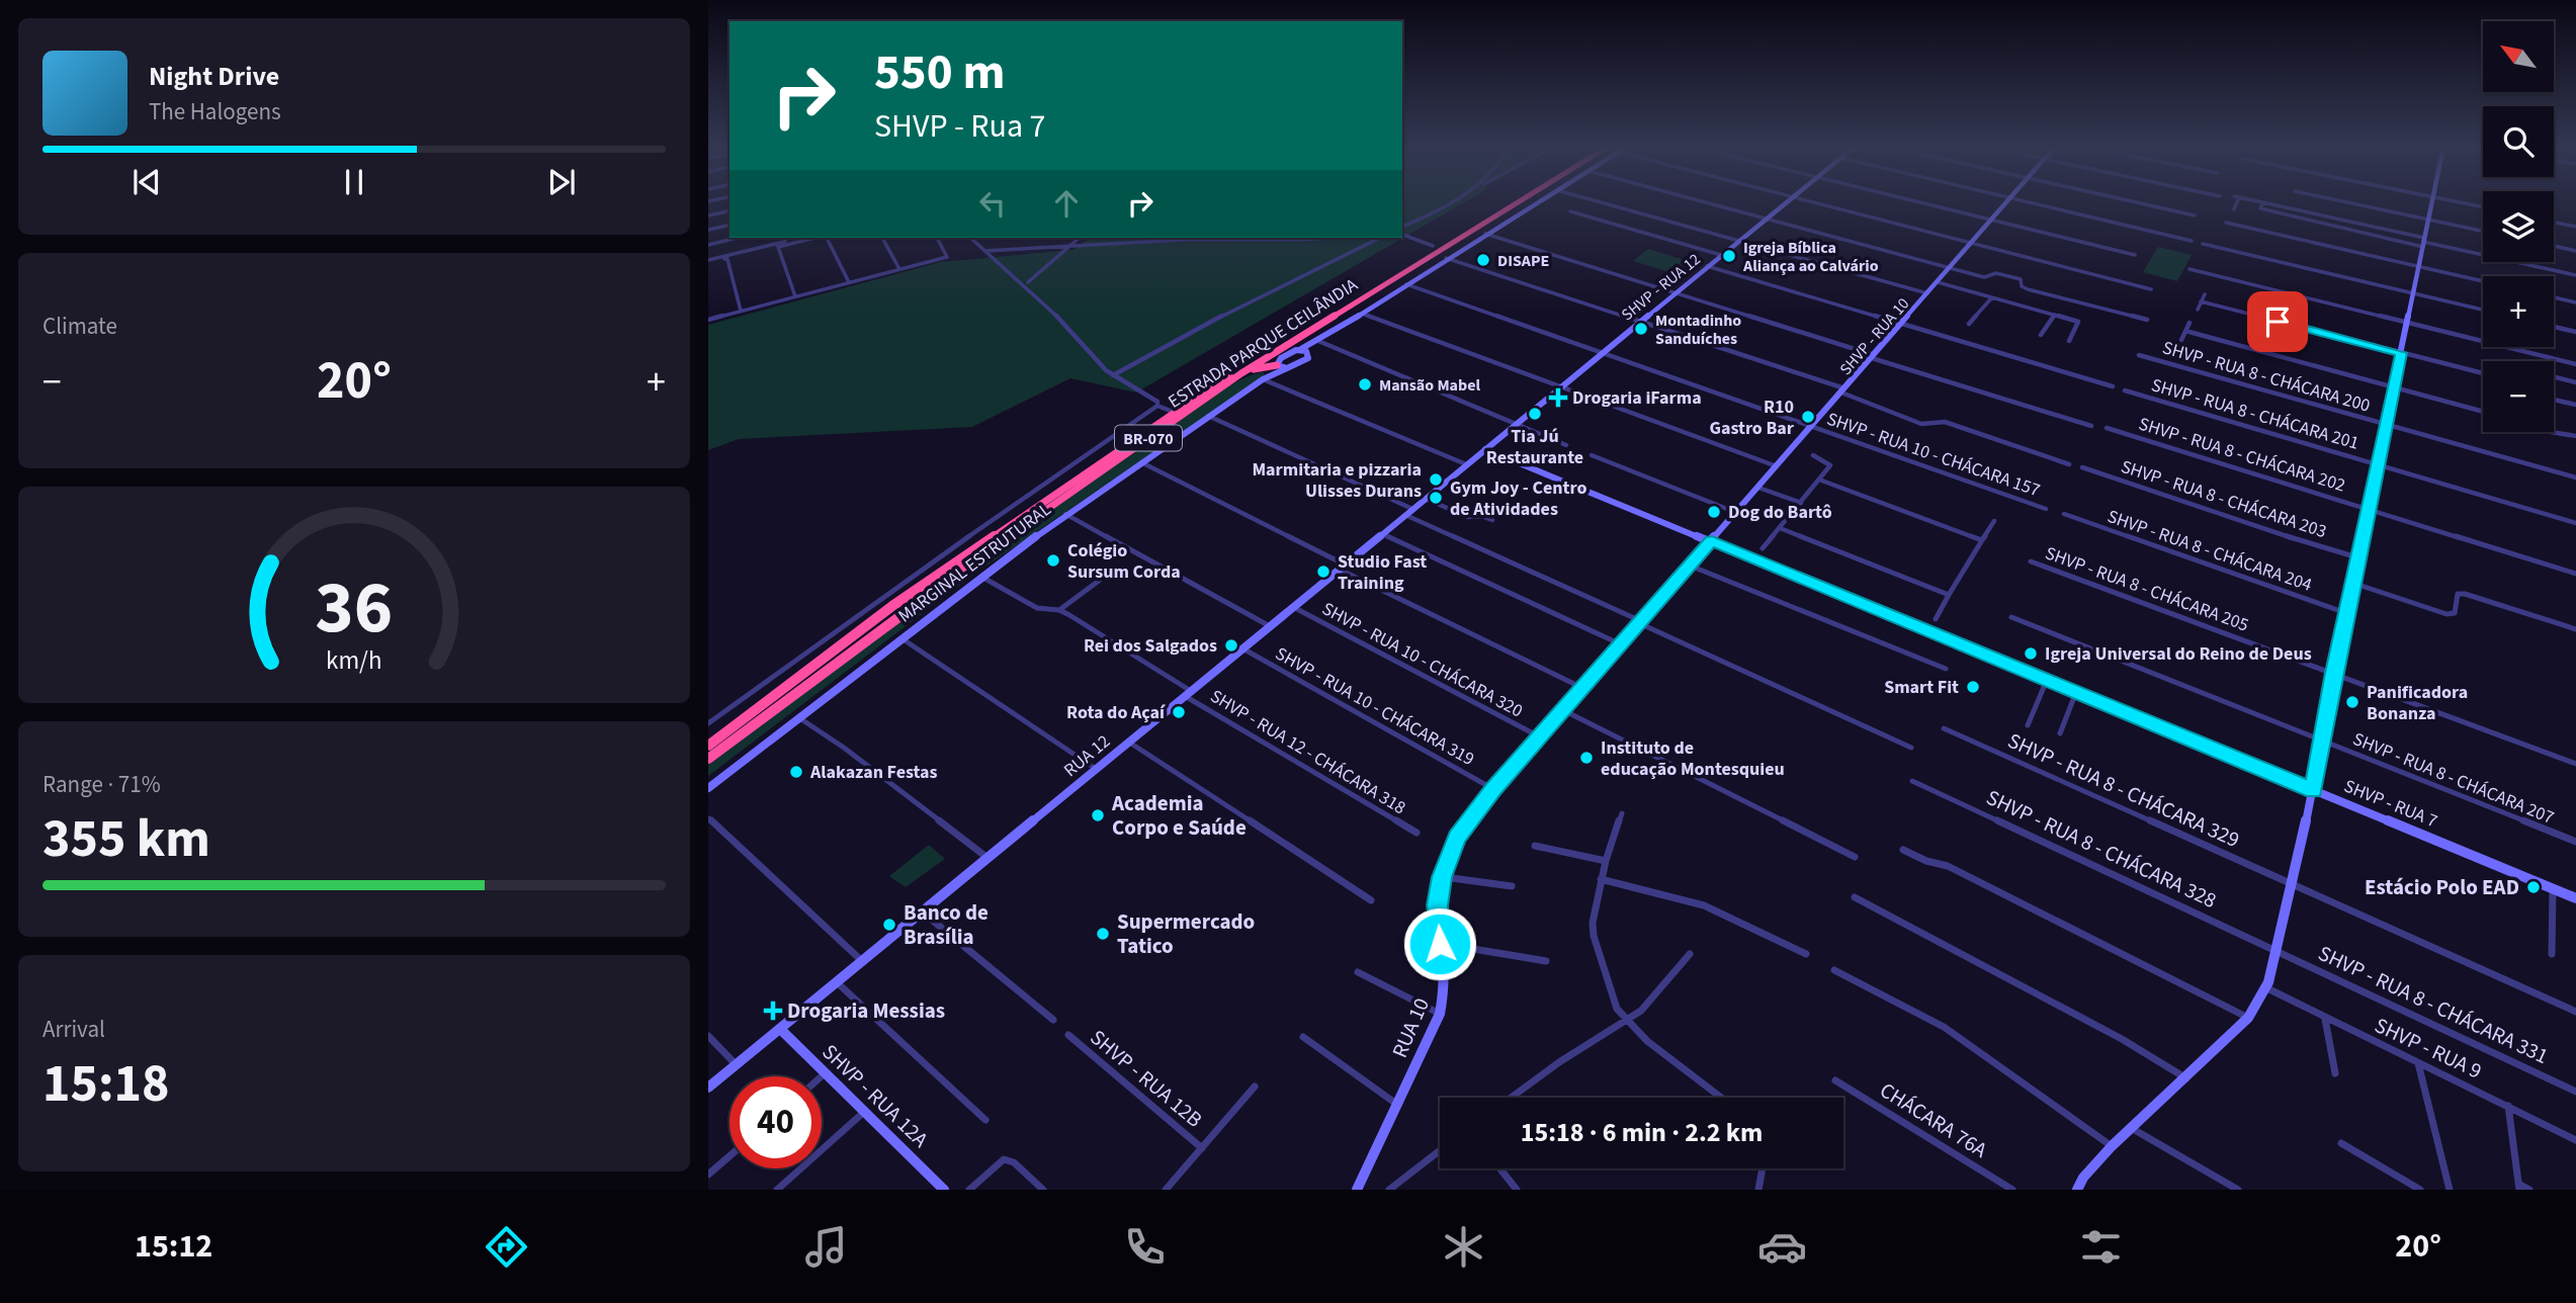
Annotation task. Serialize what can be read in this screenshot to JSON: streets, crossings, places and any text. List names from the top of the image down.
{
  "streets": {
    "highway": ["ESTRADA PARQUE CEILÂNDIA", "BR-070"],
    "street": [
      "SHVP - RUA 12",
      "SHVP - RUA 10",
      "SHVP - RUA 8 - CHÁCARA 200",
      "SHVP - RUA 8 - CHÁCARA 201",
      "SHVP - RUA 10 - CHÁCARA 157",
      "SHVP - RUA 8 - CHÁCARA 202",
      "SHVP - RUA 8 - CHÁCARA 203",
      "SHVP - RUA 8 - CHÁCARA 204",
      "MARGINAL ESTRUTURAL",
      "SHVP - RUA 8 - CHÁCARA 205",
      "SHVP - RUA 10 - CHÁCARA 320",
      "SHVP - RUA 10 - CHÁCARA 319",
      "SHVP - RUA 12 - CHÁCARA 318",
      "RUA 12",
      "SHVP - RUA 8 - CHÁCARA 207",
      "SHVP - RUA 8 - CHÁCARA 329",
      "SHVP - RUA 7",
      "SHVP - RUA 8 - CHÁCARA 328",
      "SHVP - RUA 8 - CHÁCARA 331",
      "RUA 10",
      "SHVP - RUA 9",
      "SHVP - RUA 12B",
      "SHVP - RUA 12A",
      "CHÁCARA 76A"
    ]
  },
  "crossings": [
    ["SHVP - RUA 12", "RUA 12"],
    ["SHVP - RUA 12", "SHVP - RUA 7"],
    ["SHVP - RUA 10", "SHVP - RUA 10 - CHÁCARA 157"],
    ["SHVP - RUA 10", "SHVP - RUA 7"],
    ["SHVP - RUA 10", "RUA 10"],
    ["MARGINAL ESTRUTURAL", "SHVP - RUA 12 - CHÁCARA 318"],
    ["SHVP - RUA 10 - CHÁCARA 320", "RUA 12"],
    ["SHVP - RUA 10 - CHÁCARA 320", "RUA 10"],
    ["SHVP - RUA 10 - CHÁCARA 319", "RUA 12"],
    ["SHVP - RUA 10 - CHÁCARA 319", "RUA 10"],
    ["SHVP - RUA 12 - CHÁCARA 318", "RUA 12"],
    ["RUA 12", "SHVP - RUA 7"],
    ["RUA 12", "SHVP - RUA 12A"],
    ["SHVP - RUA 7", "RUA 10"],
    ["SHVP - RUA 8 - CHÁCARA 328", "SHVP - RUA 8 - CHÁCARA 331"]
  ],
  "places": {
    "other": [
      "Igreja Bíblica Aliança ao Calvário",
      "DISAPE",
      "Montadinho Sanduíches",
      "Mansão Mabel",
      "Tia Jú Restaurante",
      "R10 Gastro Bar",
      "Marmitaria e pizzaria Ulisses Durans",
      "Gym Joy - Centro de Atividades",
      "Dog do Bartô",
      "Colégio Sursum Corda",
      "Studio Fast Training",
      "Rei dos Salgados",
      "Igreja Universal do Reino de Deus",
      "Smart Fit",
      "Panificadora Bonanza",
      "Rota do Açaí",
      "Instituto de educação Montesquieu",
      "Alakazan Festas",
      "Academia Corpo e Saúde",
      "Estácio Polo EAD",
      "Banco de Brasília",
      "Supermercado Tatico"
    ],
    "health": ["Drogaria iFarma", "Drogaria Messias"]
  },
  "north": "top left",
  "page": {
    "map_buttons": ["+", "−"],
    "turn": ["550 m", "SHVP - Rua 7"],
    "song": ["Night Drive", "The Halogens"],
    "tile": [
      "Climate",
      ["Range · 71%", "355 km"],
      ["Arrival", "15:18"]
    ],
    "heat": ["−", "20°", "+"],
    "limit": "40",
    "trip": "15:18 · 6 min · 2.2 km",
    "tabs": ["15:12", "20°"],
    "gauge": ["36", "km/h"]
  }
}
